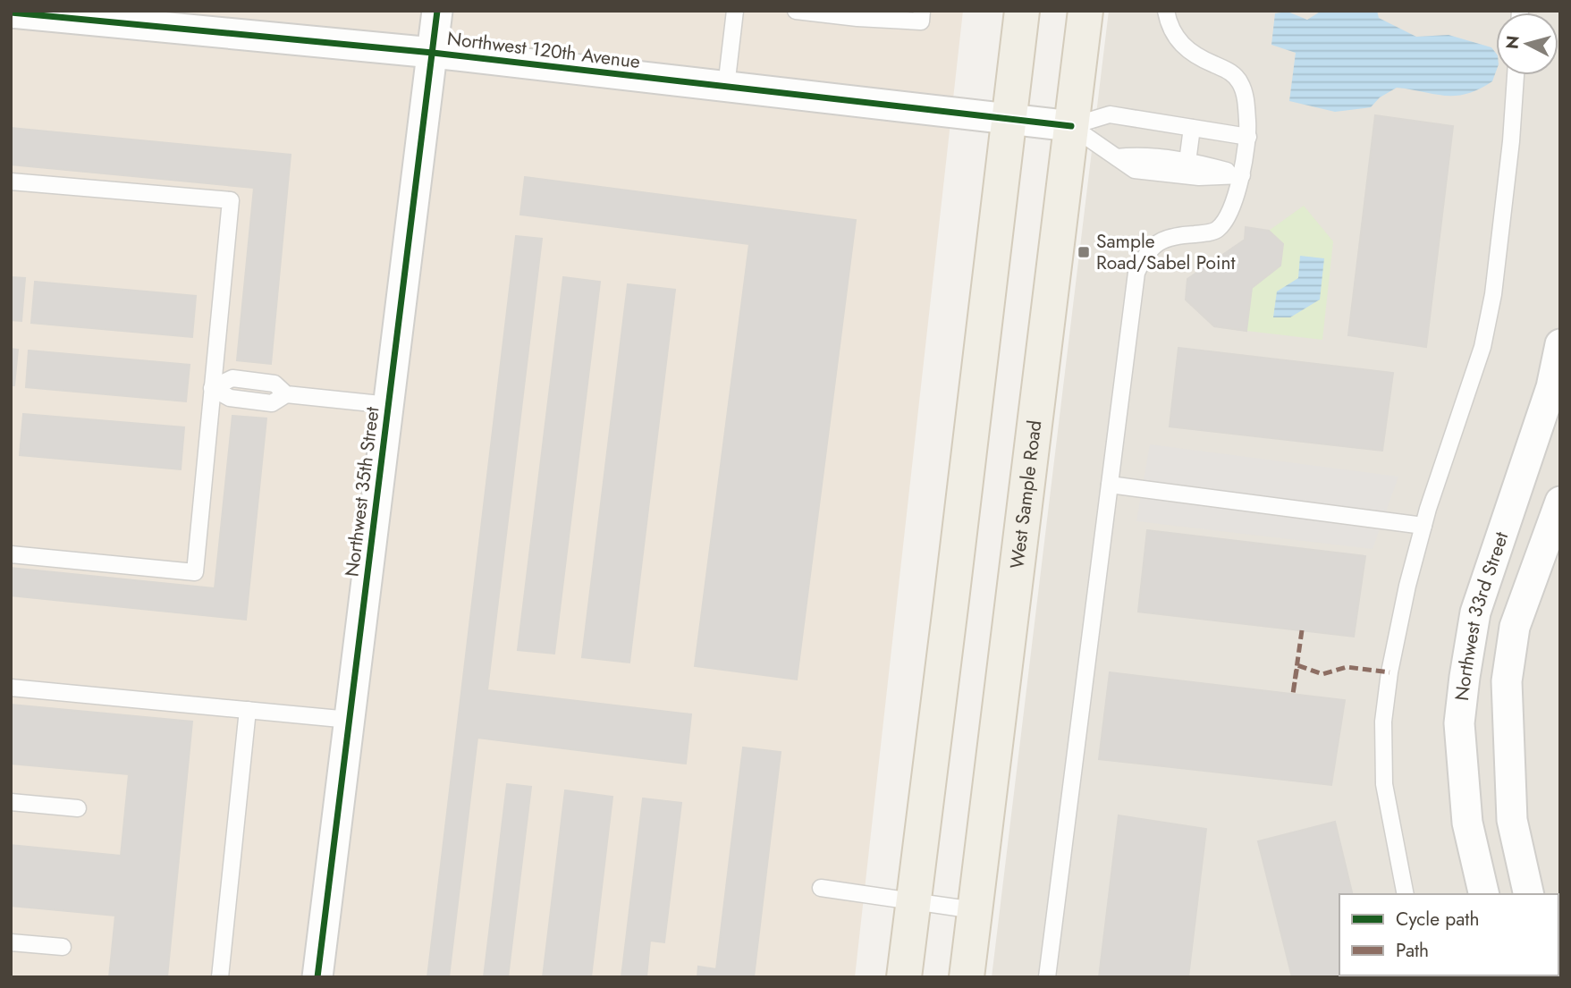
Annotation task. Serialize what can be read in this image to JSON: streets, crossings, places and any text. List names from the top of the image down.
{
  "streets": {
    "main road": ["West Sample Road"],
    "street": ["Northwest 120th Avenue", "Northwest 35th Street", "Northwest 33rd Street"]
  },
  "crossings": [
    ["Northwest 120th Avenue", "Northwest 35th Street"],
    ["Northwest 120th Avenue", "West Sample Road"]
  ],
  "places": {
    "transit": ["Sample Road/Sabel Point"]
  },
  "legend": ["Cycle path", "Path"],
  "north": "left"
}
